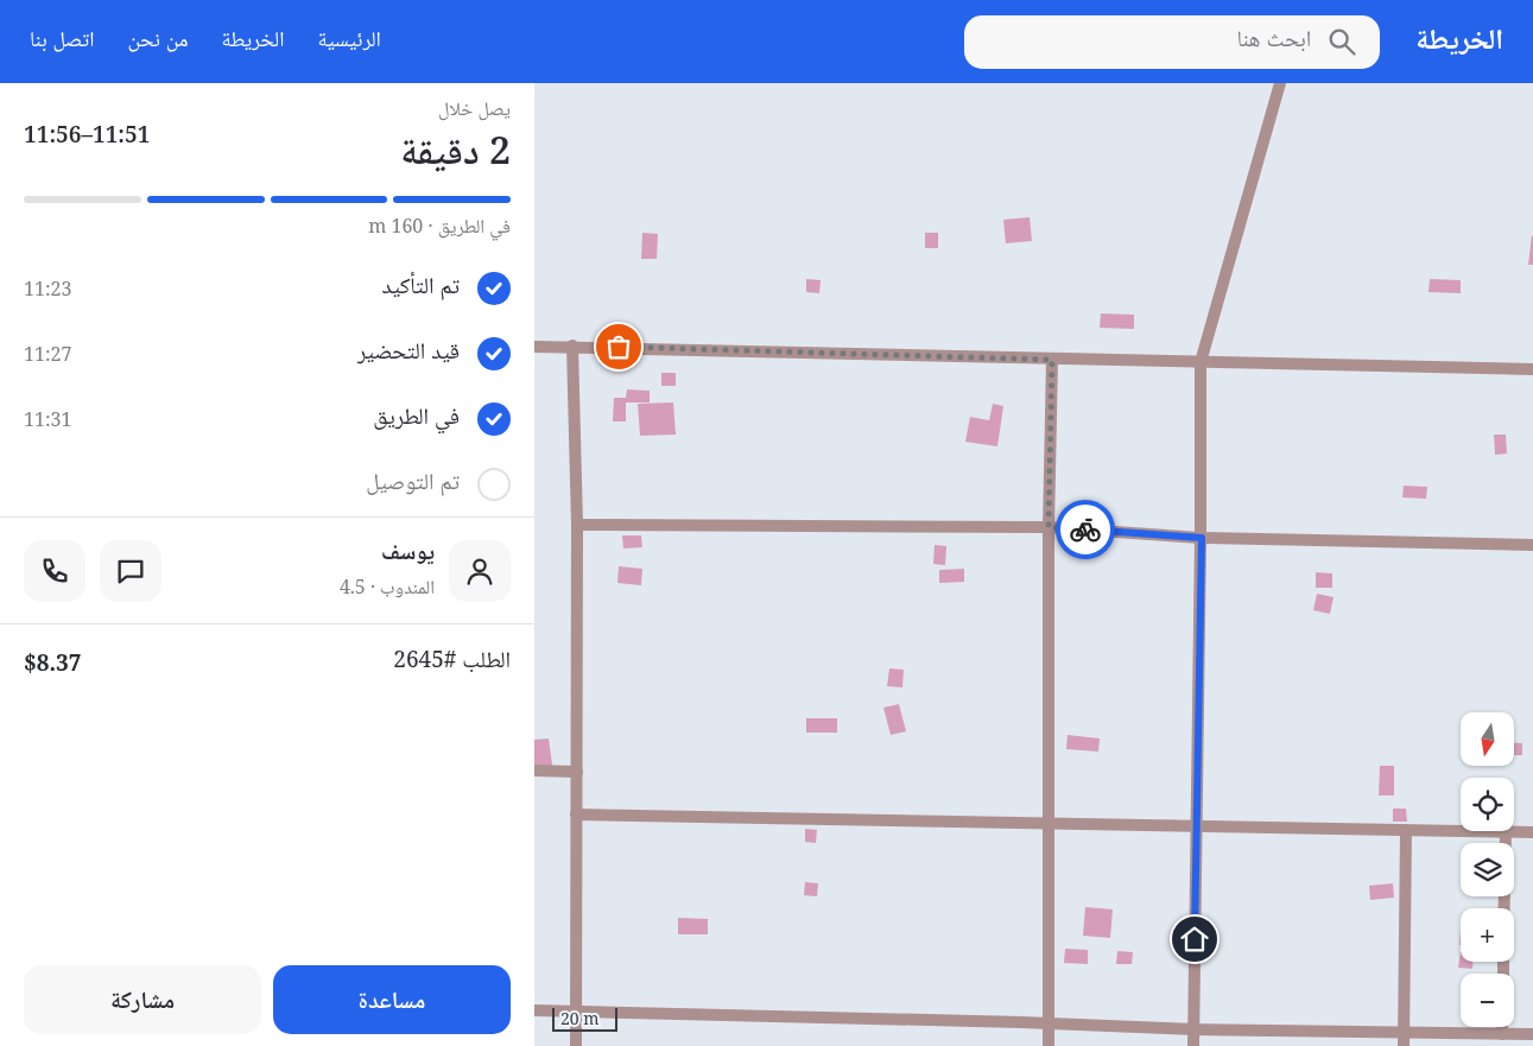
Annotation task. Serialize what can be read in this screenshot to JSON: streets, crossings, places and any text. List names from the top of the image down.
{
  "scale_bar": "20 m",
  "north": "bottom",
  "page": {
    "header": "الخريطة",
    "search": "ابحث هنا",
    "nav": [
      "الرئيسية",
      "الخريطة",
      "من نحن",
      "اتصل بنا"
    ],
    "heading": ["2 دقيقة", "يصل خلال", "11:51–11:56"],
    "panel": [
      "يوسف",
      "المندوب · 4.5",
      "الطلب #2645",
      "$8.37"
    ],
    "bar": "في الطريق · 160 m",
    "list": [
      ["تم التأكيد", "11:23"],
      ["قيد التحضير", "11:27"],
      ["في الطريق", "11:31"],
      "تم التوصيل"
    ],
    "map_buttons": ["+", "−"],
    "buttons": ["مساعدة", "مشاركة"],
    "scale": "20 m"
  }
}
